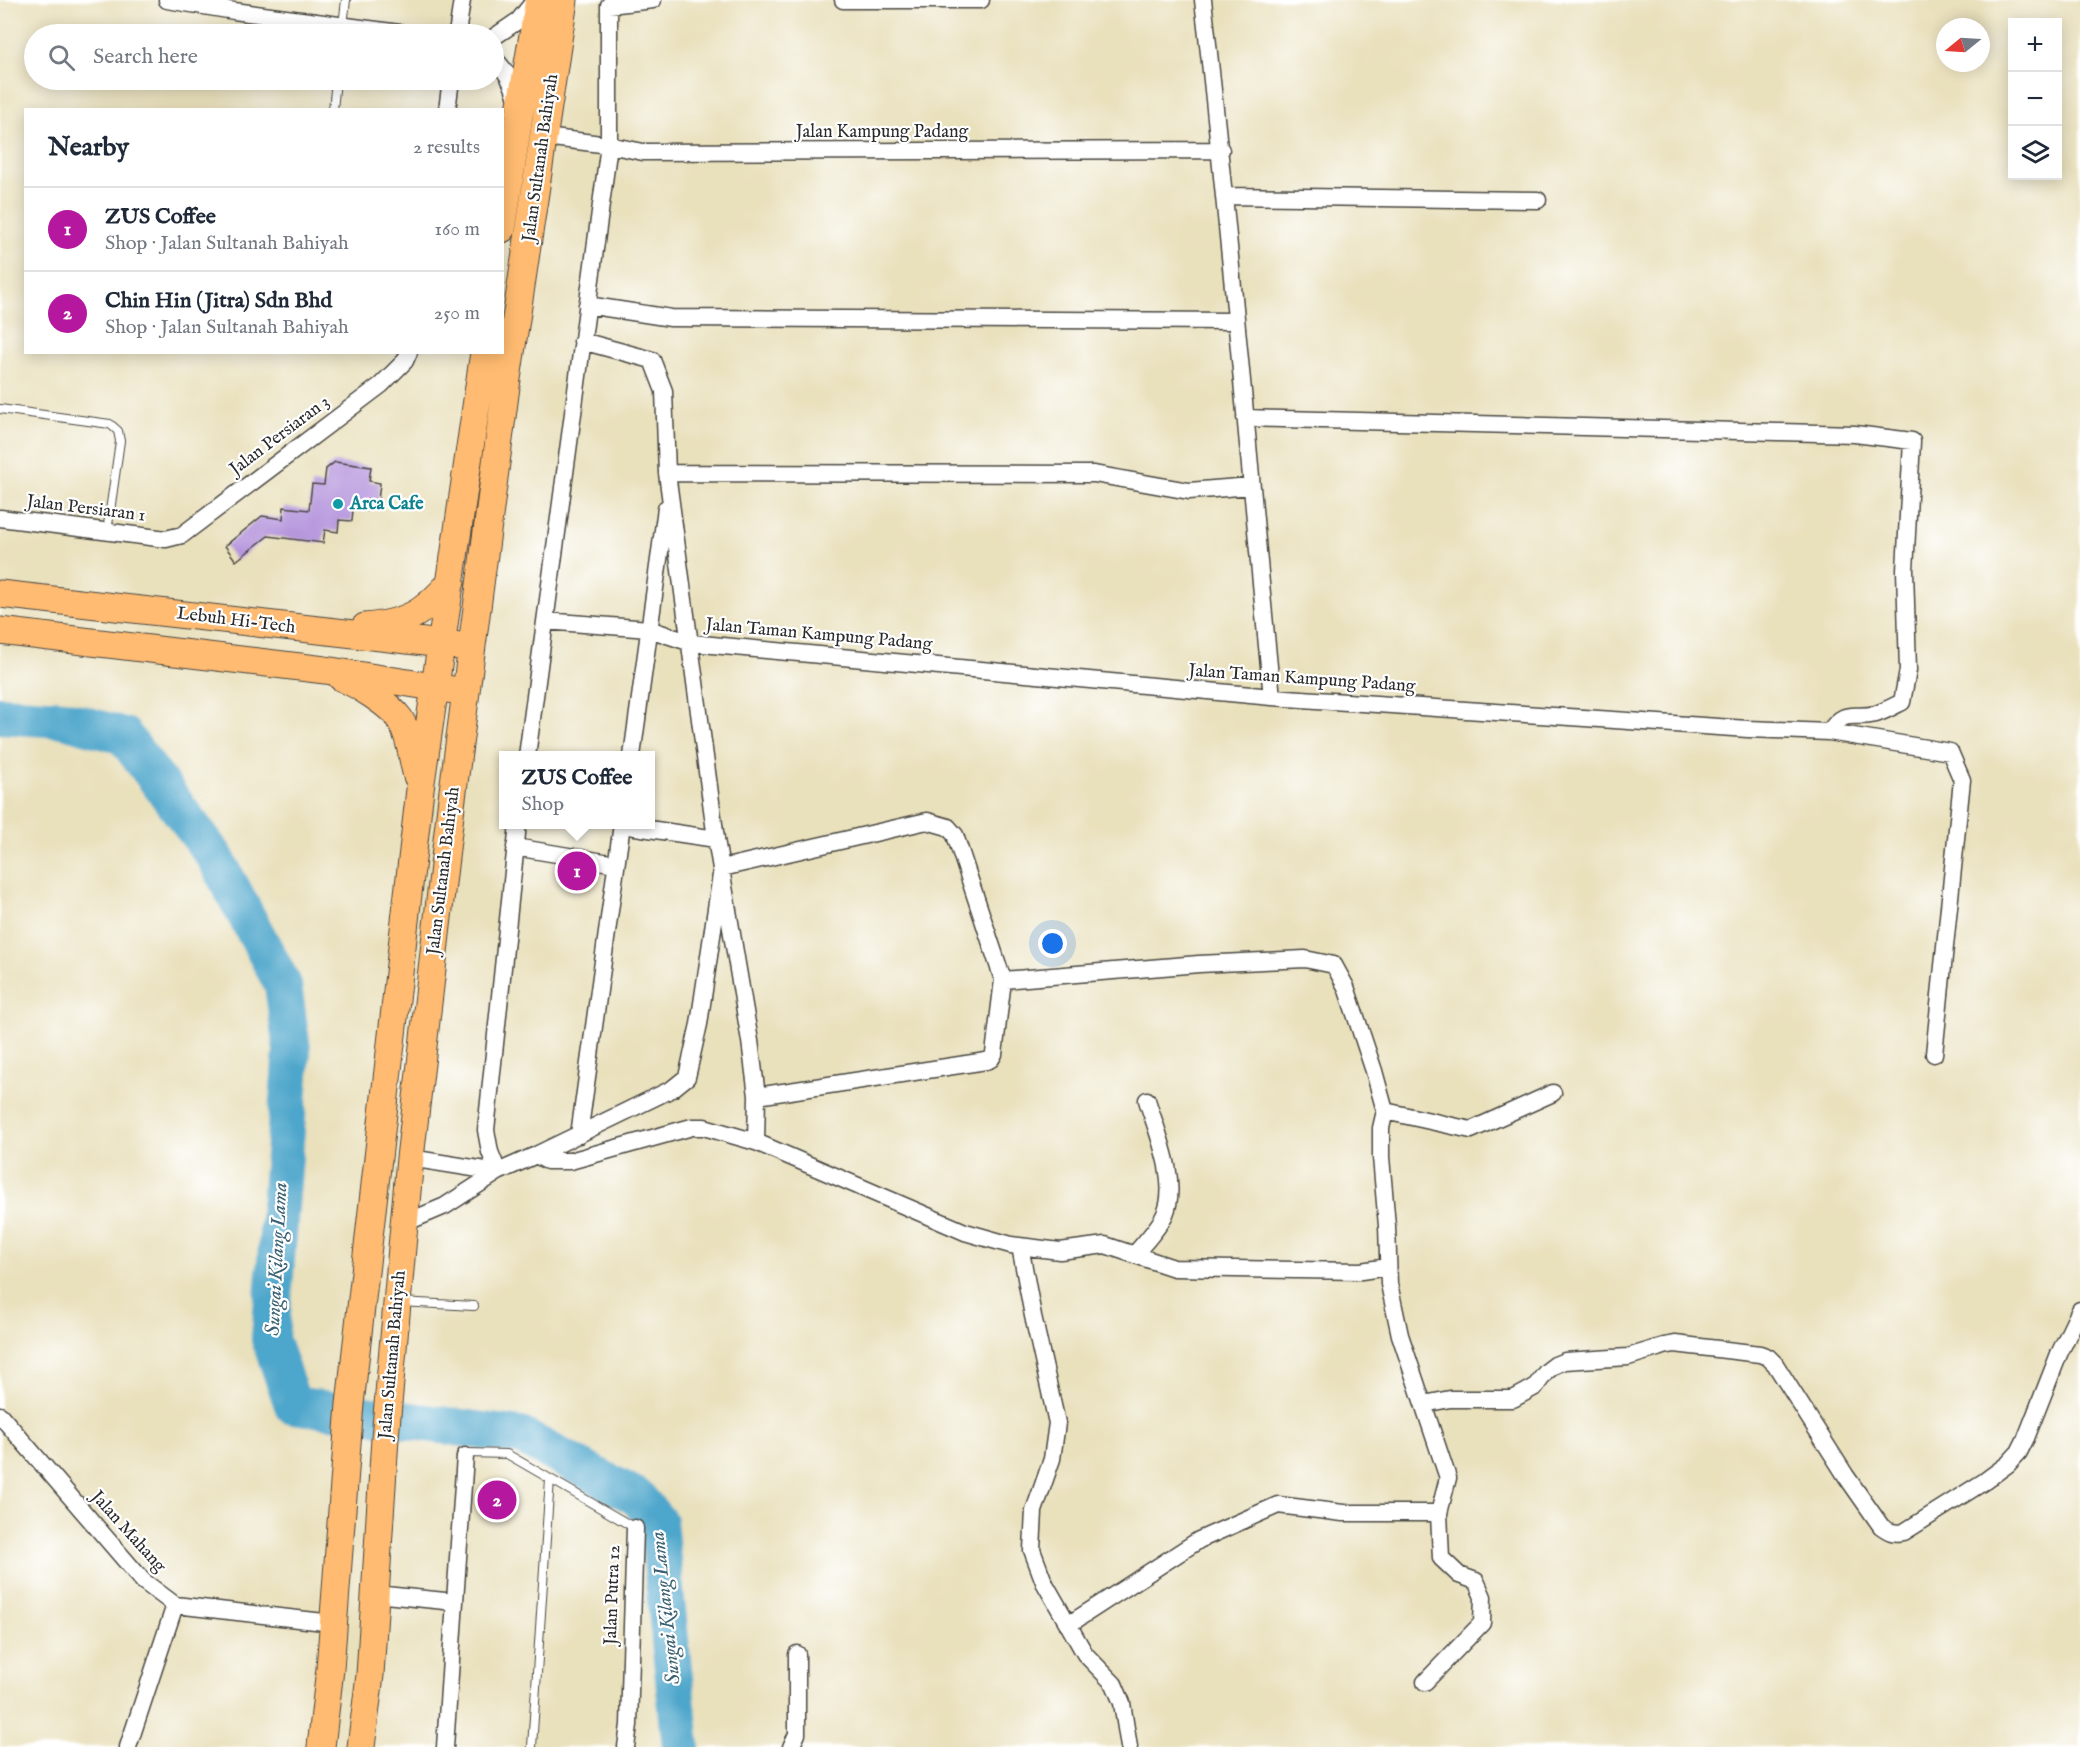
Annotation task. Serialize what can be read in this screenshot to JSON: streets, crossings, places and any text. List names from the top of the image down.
{
  "streets": {
    "main road": ["Jalan Sultanah Bahiyah", "Lebuh Hi-Tech"],
    "street": [
      "Jalan Kampung Padang",
      "Jalan Persiaran 3",
      "Jalan Persiaran 1",
      "Jalan Taman Kampung Padang",
      "Jalan Mahang",
      "Jalan Putra 12"
    ]
  },
  "crossings": [
    ["Jalan Kampung Padang", "Jalan Sultanah Bahiyah"],
    ["Jalan Sultanah Bahiyah", "Lebuh Hi-Tech"],
    ["Jalan Persiaran 3", "Jalan Persiaran 1"]
  ],
  "water": ["Sungai Kilang Lama"],
  "places": ["Arca Cafe"],
  "north": "left",
  "page": {
    "map_buttons": ["+", "−"],
    "search": "Search here",
    "heading": ["Nearby", "2 results"],
    "list": [
      {
        "mark": "1",
        "name": "ZUS Coffee",
        "note": "Shop · Jalan Sultanah Bahiyah",
        "value": "160 m"
      },
      {
        "mark": "2",
        "name": "Chin Hin (Jitra) Sdn Bhd",
        "note": "Shop · Jalan Sultanah Bahiyah",
        "value": "250 m"
      }
    ],
    "popup": ["ZUS Coffee", "Shop"],
    "pins": ["1", "2"]
  }
}
